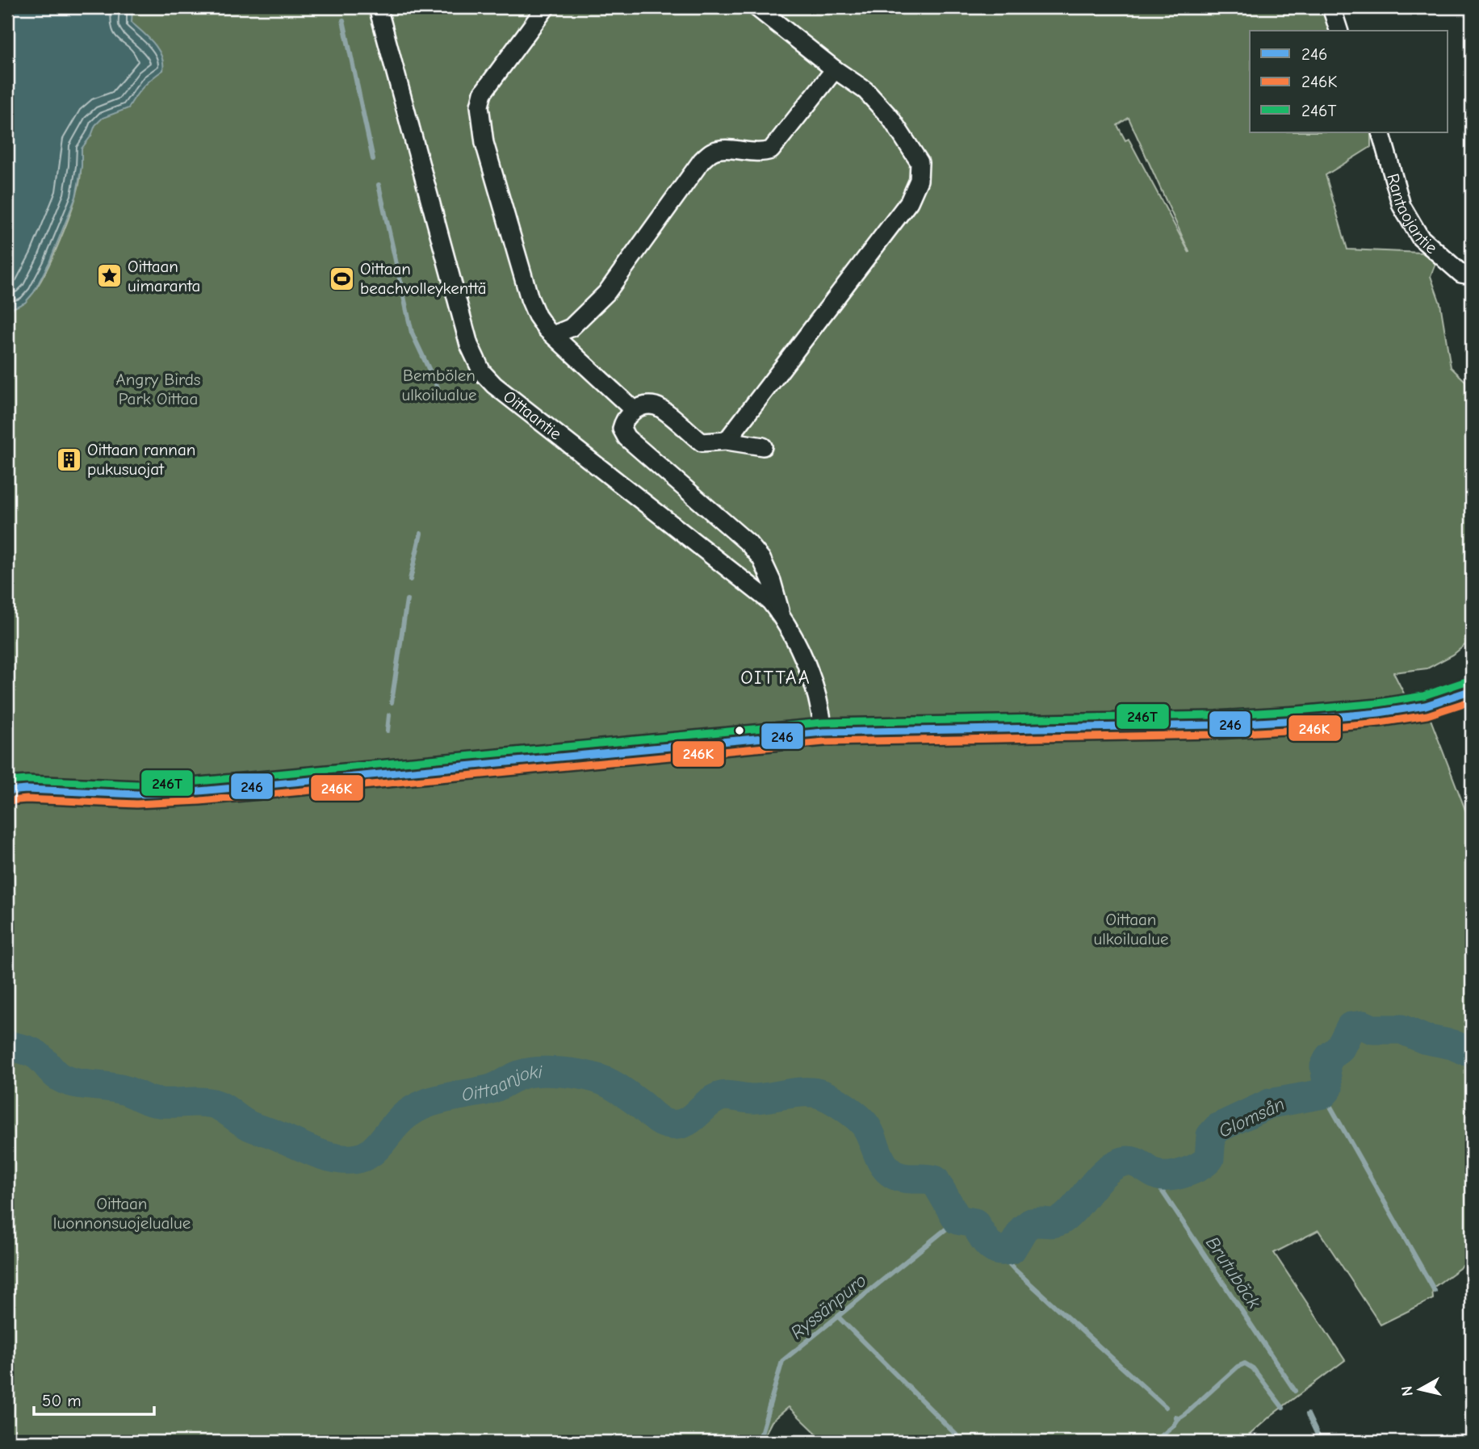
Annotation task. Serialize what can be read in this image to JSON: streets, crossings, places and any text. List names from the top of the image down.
{
  "streets": {
    "street": ["Rantaojantie", "Oittaantie"]
  },
  "districts": ["OITTAA"],
  "water": [
    "Oittaanjoki",
    "Glomsån",
    "Brutubäck",
    "Ryssänpuro"
  ],
  "parks": [
    "Bembölen ulkoilualue",
    "Angry Birds Park Oittaa",
    "Oittaan ulkoilualue",
    "Oittaan luonnonsuojelualue"
  ],
  "places": {
    "place": ["Oittaan uimaranta"],
    "sports": ["Oittaan beachvolleykenttä"],
    "building": ["Oittaan rannan pukusuojat"]
  },
  "lines": ["transit line 246T", "transit line 246", "transit line 246K"],
  "legend": ["246", "246K", "246T"],
  "scale_bar": "50 m",
  "north": "left"
}
